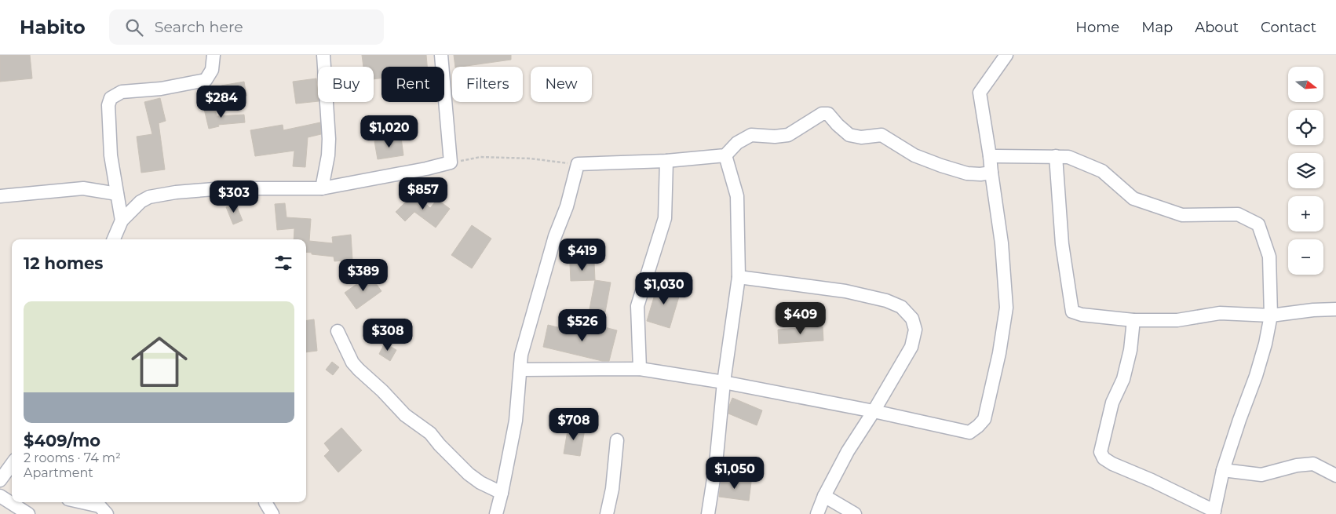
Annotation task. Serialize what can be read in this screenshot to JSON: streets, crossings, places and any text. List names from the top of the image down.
{
  "north": "right",
  "page": {
    "header": "Habito",
    "search": "Search here",
    "nav": [
      "Home",
      "Map",
      "About",
      "Contact"
    ],
    "map_buttons": ["+", "−"],
    "chip": [
      "Buy",
      "Rent",
      "Filters",
      "New"
    ],
    "price": [
      "$284",
      "$1,020",
      "$857",
      "$303",
      "$419",
      "$389",
      "$1,030",
      "$409",
      "$526",
      "$308",
      "$708",
      "$1,050"
    ],
    "heading": "12 homes",
    "list": [
      {
        "name": "$409/mo",
        "note": "2 rooms · 74 m² · Apartment"
      }
    ]
  }
}
